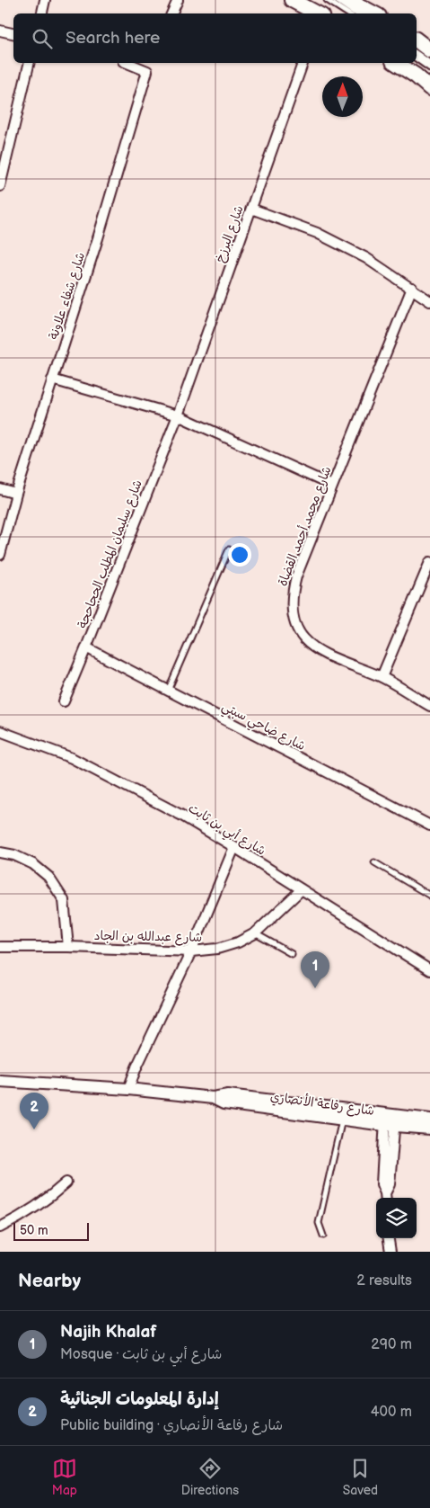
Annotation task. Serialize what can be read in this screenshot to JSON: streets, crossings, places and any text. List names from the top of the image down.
{
  "streets": {
    "street": [
      "شارع البرزخ",
      "شارع شفاء علاونة",
      "شارع محمد أحمد القضاة",
      "شارع سليمان المطلب الحجاحجة",
      "شارع ضاحي سبتي",
      "شارع أبي بن ثابت",
      "شارع عبدالله بن الجاد",
      "شارع رفاعة الأنصاري"
    ]
  },
  "crossings": [
    ["شارع البرزخ", "شارع سليمان المطلب الحجاحجة"],
    ["شارع سليمان المطلب الحجاحجة", "شارع ضاحي سبتي"],
    ["شارع أبي بن ثابت", "شارع عبدالله بن الجاد"]
  ],
  "scale_bar": "50 m",
  "north": "top",
  "page": {
    "search": "Search here",
    "pins": ["1", "2"],
    "scale": "50 m",
    "heading": ["Nearby", "2 results"],
    "list": [
      {
        "mark": "1",
        "name": "Najih Khalaf",
        "note": "Mosque · شارع أبي بن ثابت",
        "value": "290 m"
      },
      {
        "mark": "2",
        "name": "إدارة المعلومات الجنائية",
        "note": "Public building · شارع رفاعة الأنصاري",
        "value": "400 m"
      }
    ],
    "nav": ["Map", "Directions", "Saved"]
  }
}
